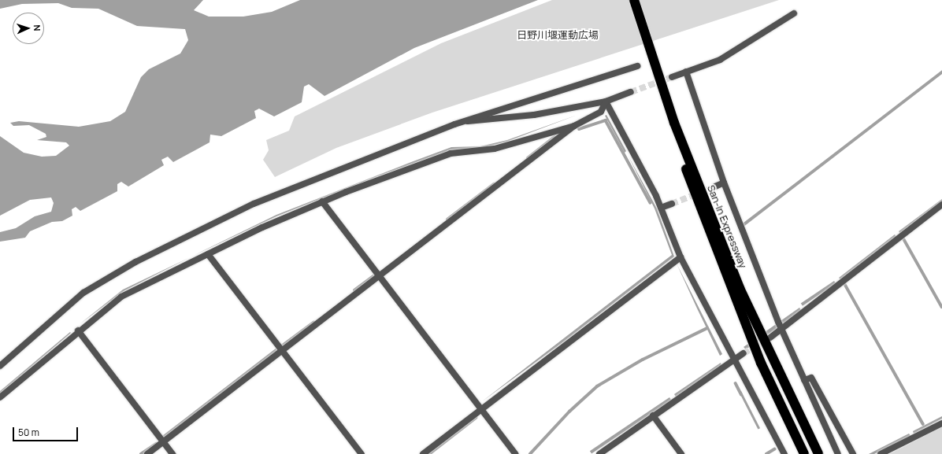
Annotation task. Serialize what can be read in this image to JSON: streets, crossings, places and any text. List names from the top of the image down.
{
  "streets": {
    "highway": ["San-In Expressway"]
  },
  "parks": ["日野川堰運動広場"],
  "scale_bar": "50 m",
  "north": "right"
}
